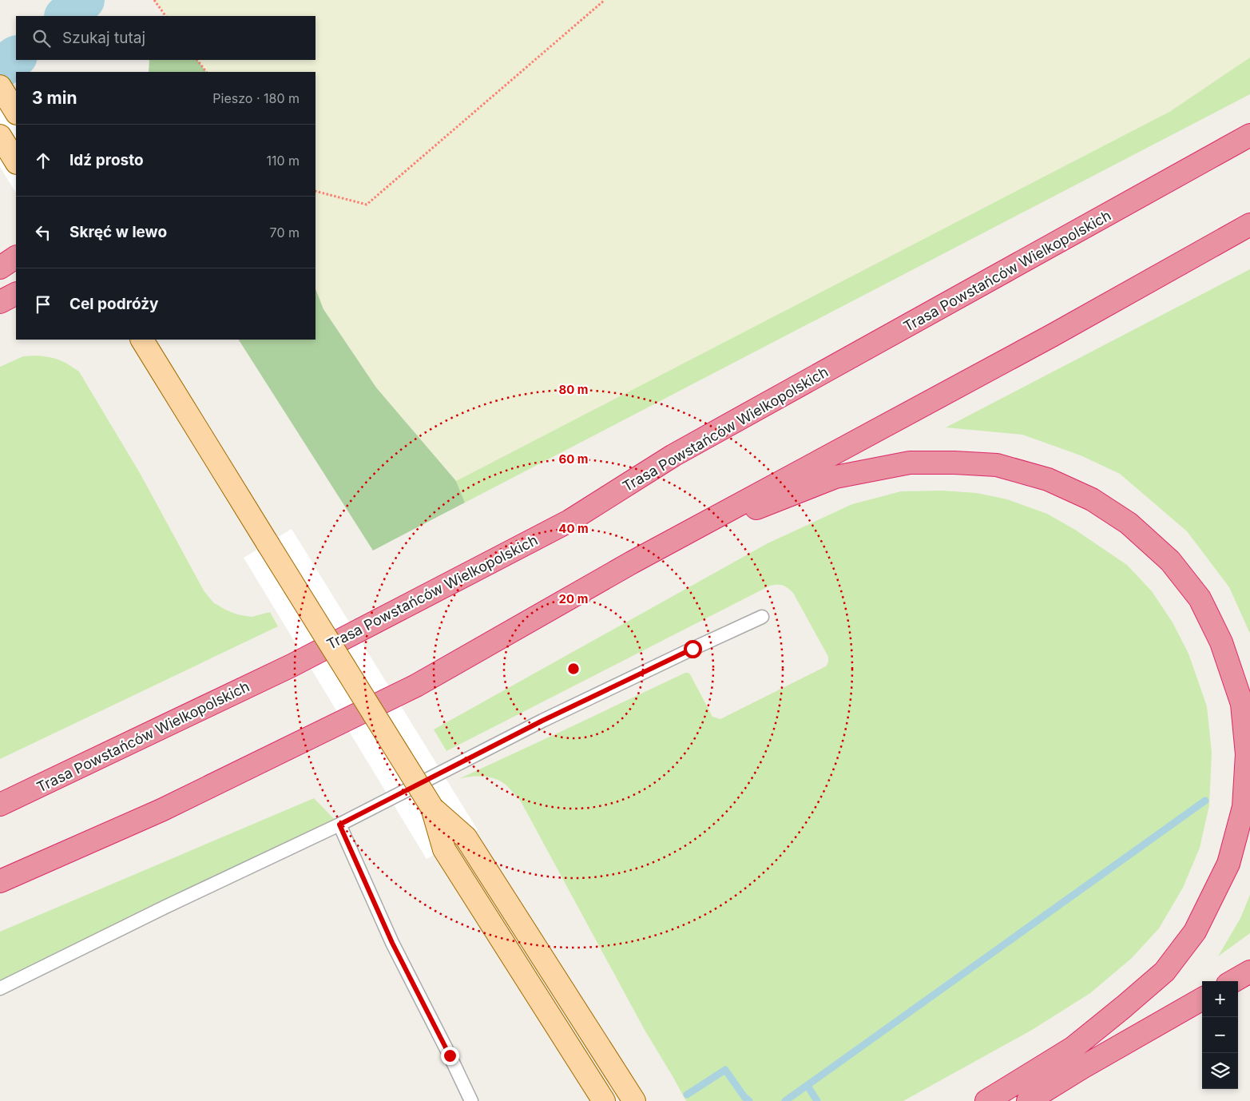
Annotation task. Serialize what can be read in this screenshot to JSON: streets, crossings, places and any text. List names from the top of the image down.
{
  "streets": {
    "highway": ["Trasa Powstańców Wielkopolskich"]
  },
  "page": {
    "search": "Szukaj tutaj",
    "heading": ["3 min", "Pieszo · 180 m"],
    "list": [
      ["Idź prosto", "110 m"],
      ["Skręć w lewo", "70 m"],
      "Cel podróży"
    ],
    "map_buttons": ["+", "−"]
  },
  "rings": [
    "80 m",
    "60 m",
    "40 m",
    "20 m"
  ]
}
